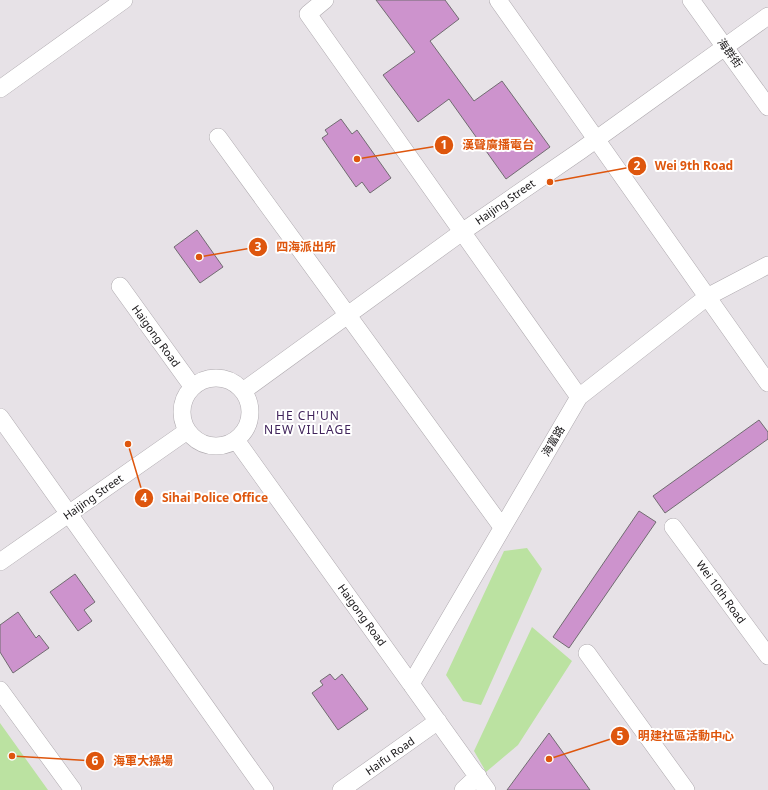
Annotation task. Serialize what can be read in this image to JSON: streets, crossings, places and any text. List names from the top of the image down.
{
  "streets": {
    "street": [
      "海群街",
      "Haijing Street",
      "Haigong Road",
      "海富路",
      "Wei 10th Road",
      "Haifu Road"
    ]
  },
  "crossings": [
    ["海群街", "Haijing Street"],
    ["Haijing Street", "Haigong Road"],
    ["Haigong Road", "海富路"],
    ["Haigong Road", "Haifu Road"]
  ],
  "districts": ["HE CH'UN NEW VILLAGE"],
  "places": [
    "漢聲廣播電台",
    "Wei 9th Road",
    "四海派出所",
    "Sihai Police Office",
    "海軍大操場",
    "明建社區活動中心"
  ]
}
